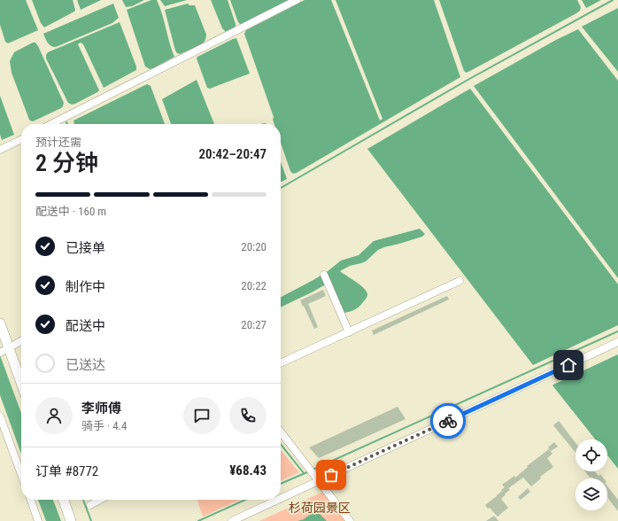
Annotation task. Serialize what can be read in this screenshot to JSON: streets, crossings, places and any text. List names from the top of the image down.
{
  "parks": ["杉荷园景区"],
  "page": {
    "heading": ["2 分钟", "预计还需", "20:42–20:47"],
    "panel": [
      "李师傅",
      "骑手 · 4.4",
      "订单 #8772",
      "¥68.43"
    ],
    "bar": "配送中 · 160 m",
    "list": [
      ["已接单", "20:20"],
      ["制作中", "20:22"],
      ["配送中", "20:27"],
      "已送达"
    ]
  }
}
